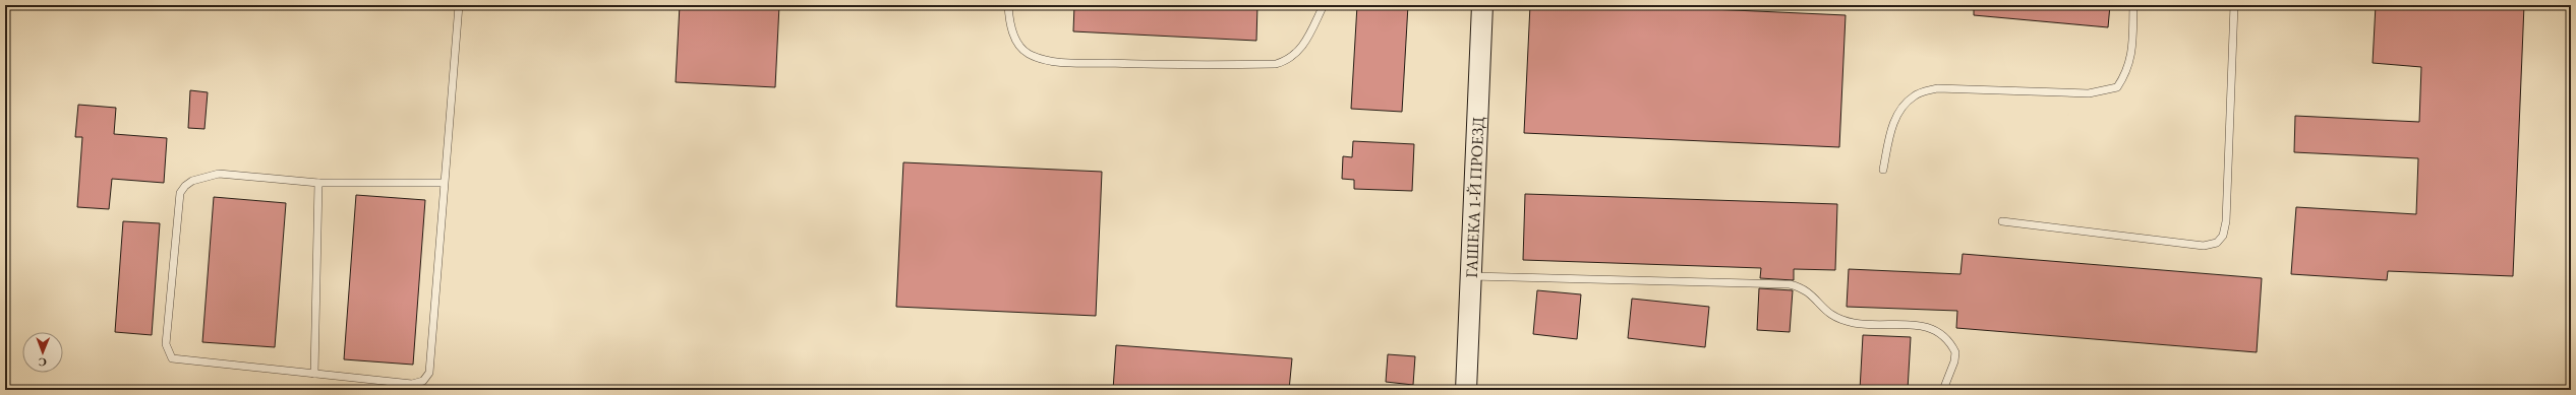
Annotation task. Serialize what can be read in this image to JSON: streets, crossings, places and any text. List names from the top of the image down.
{
  "streets": {
    "main road": ["ГАШЕКА 1-Й ПРОЕЗД"]
  },
  "north": "bottom"
}
